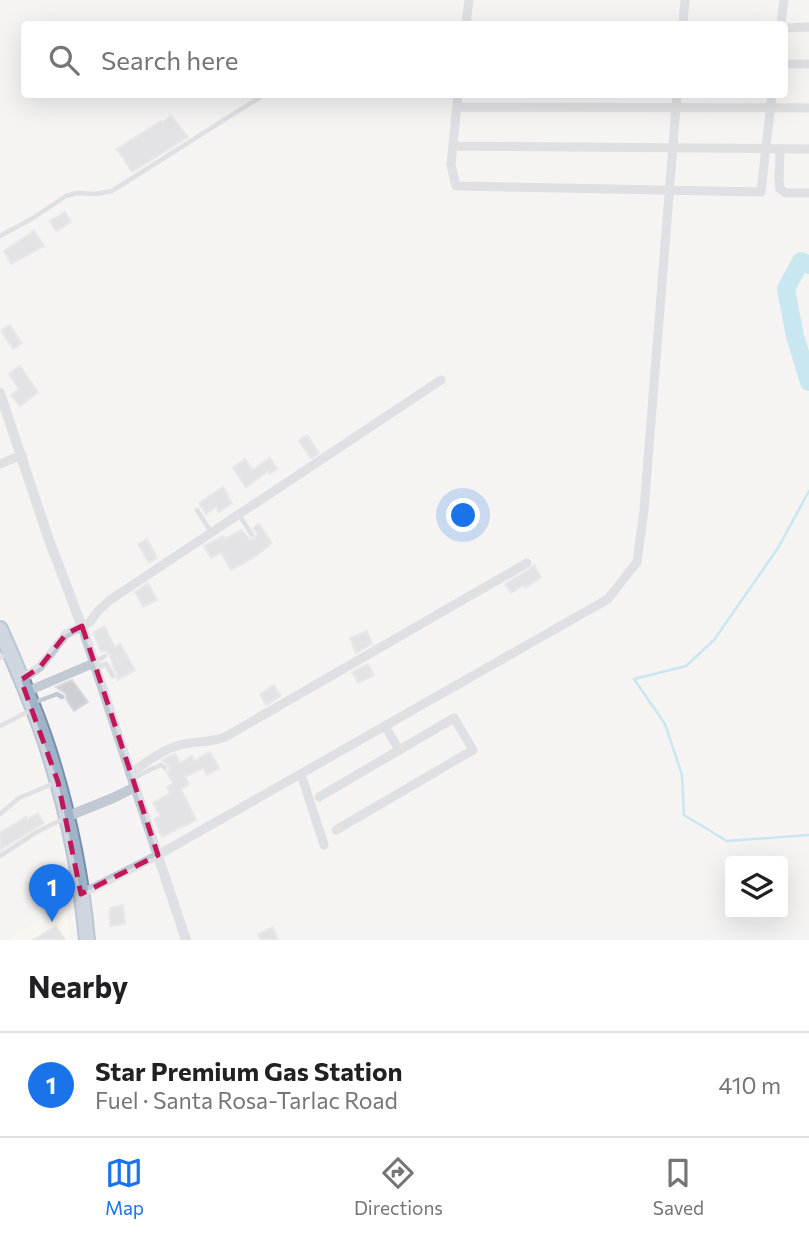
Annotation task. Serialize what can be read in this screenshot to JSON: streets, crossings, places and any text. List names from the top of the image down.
{
  "page": {
    "search": "Search here",
    "pins": "1",
    "heading": "Nearby",
    "list": [
      {
        "mark": "1",
        "name": "Star Premium Gas Station",
        "note": "Fuel · Santa Rosa-Tarlac Road",
        "value": "410 m"
      }
    ],
    "nav": ["Map", "Directions", "Saved"]
  }
}
